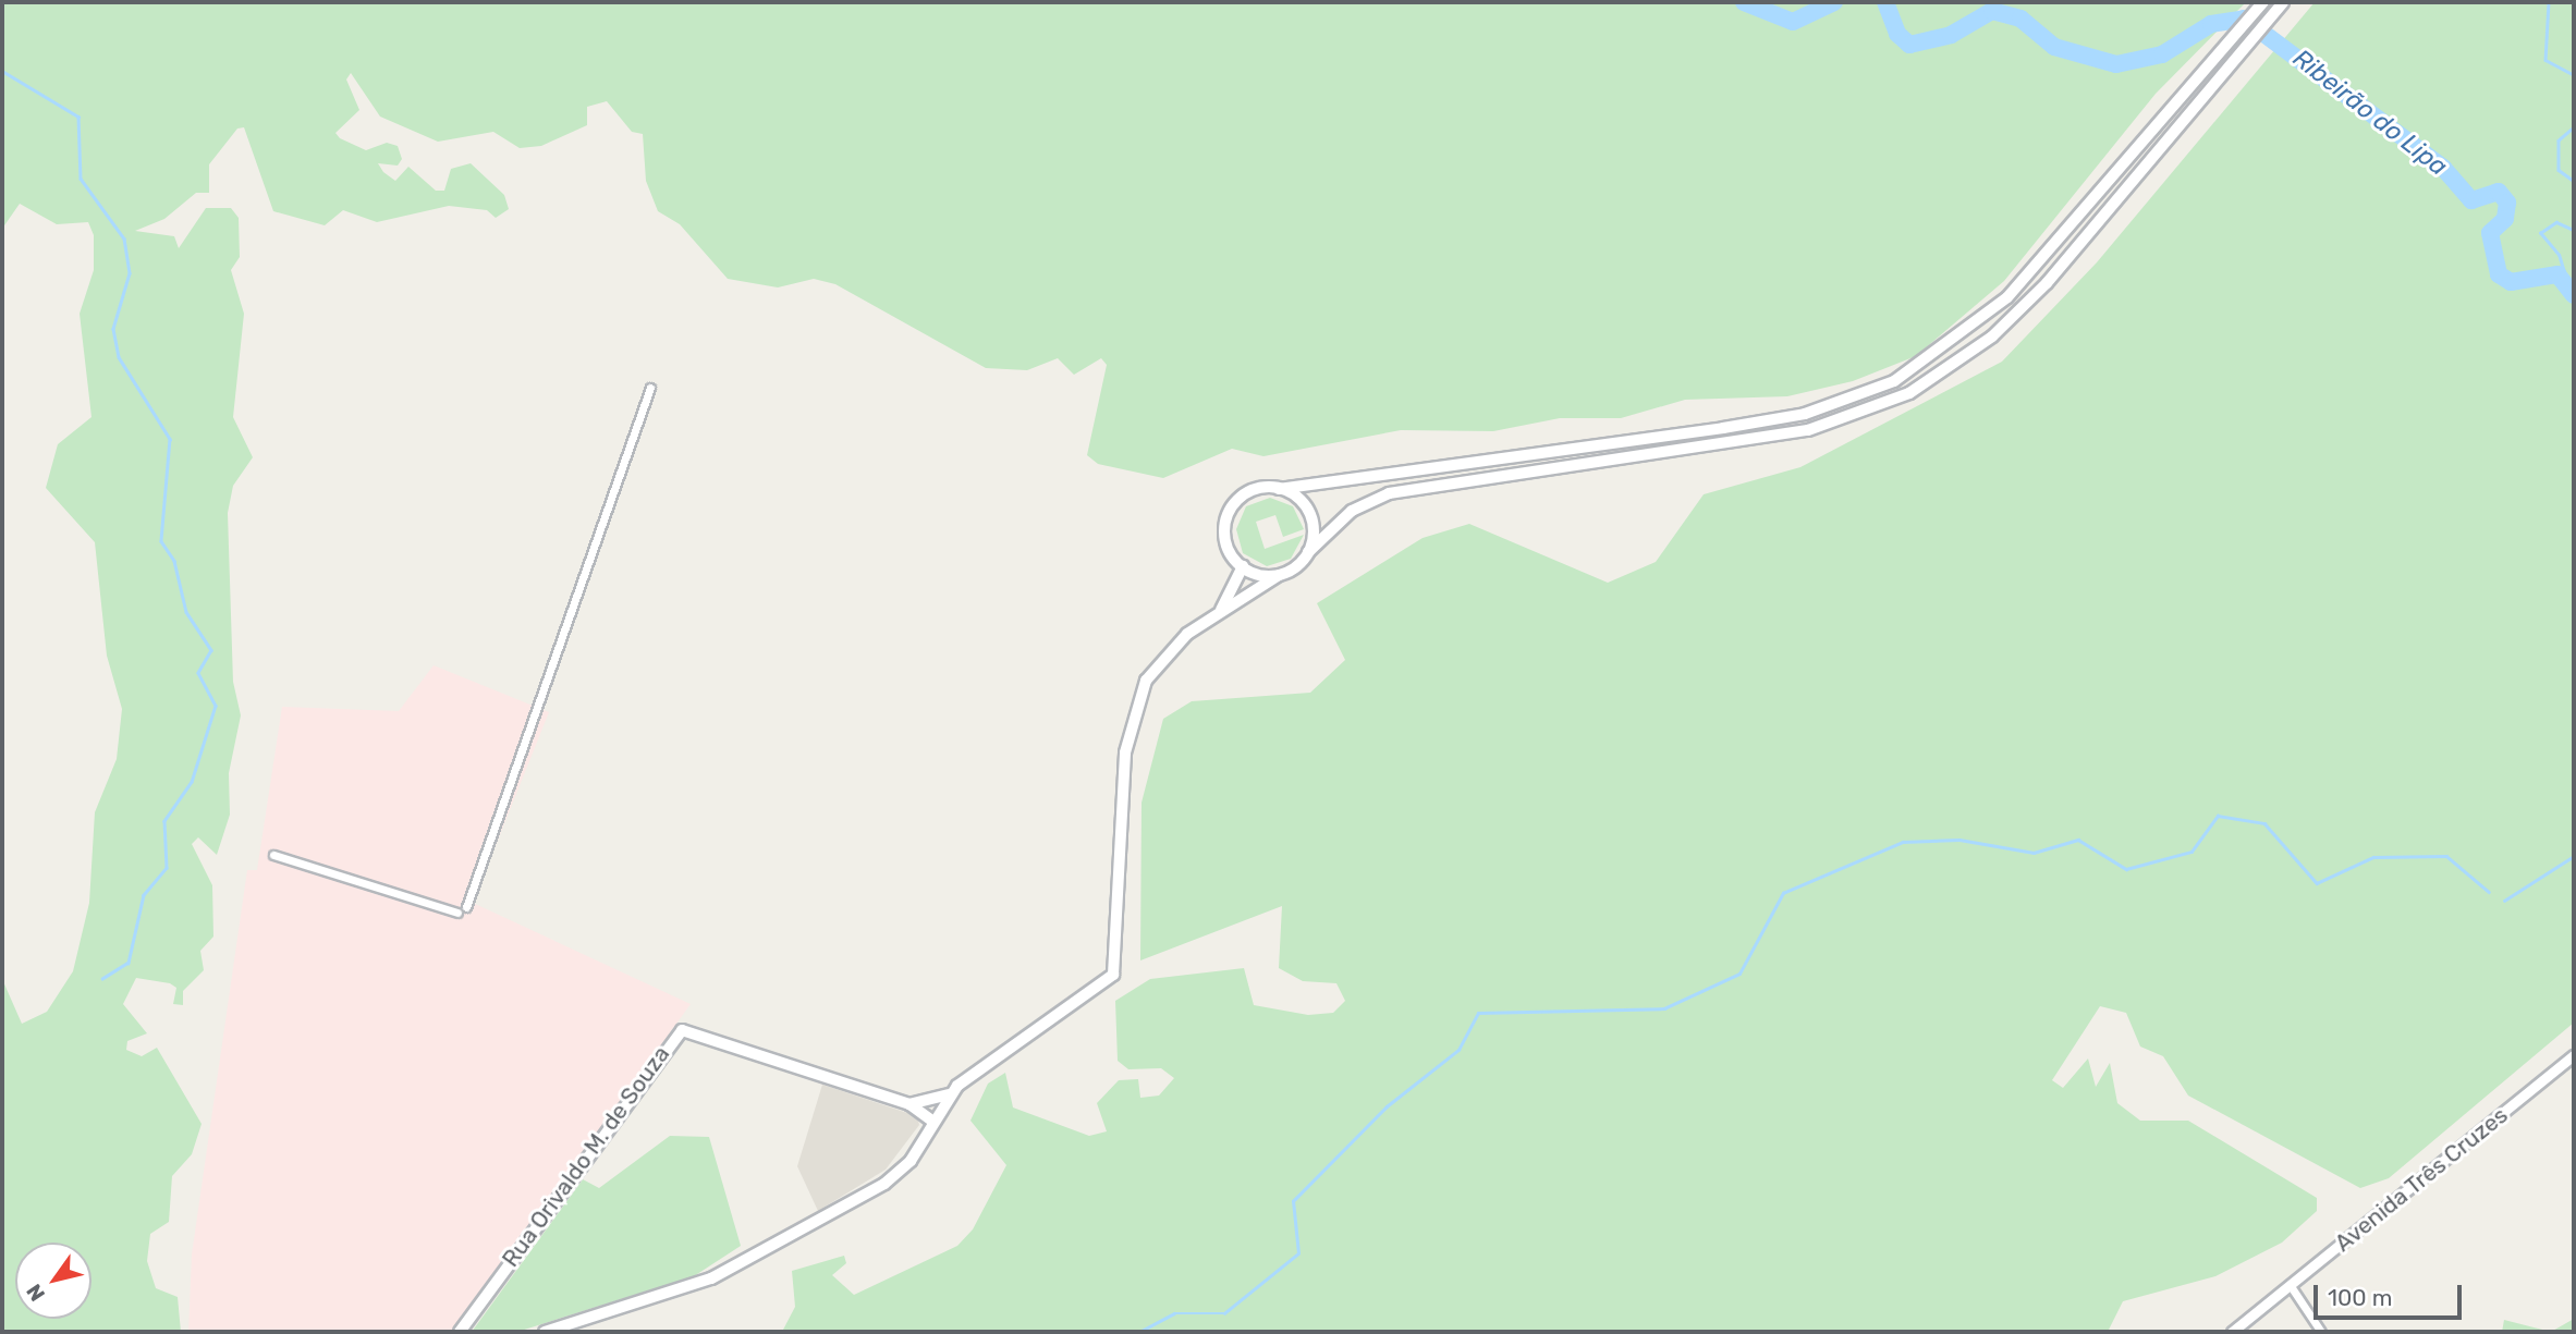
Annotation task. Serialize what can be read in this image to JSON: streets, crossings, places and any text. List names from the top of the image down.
{
  "streets": {
    "main road": ["Rua Orivaldo M. de Souza"],
    "street": ["Avenida Três Cruzes"]
  },
  "water": ["Ribeirão do Lipa"],
  "scale_bar": "100 m",
  "north": "bottom left"
}
